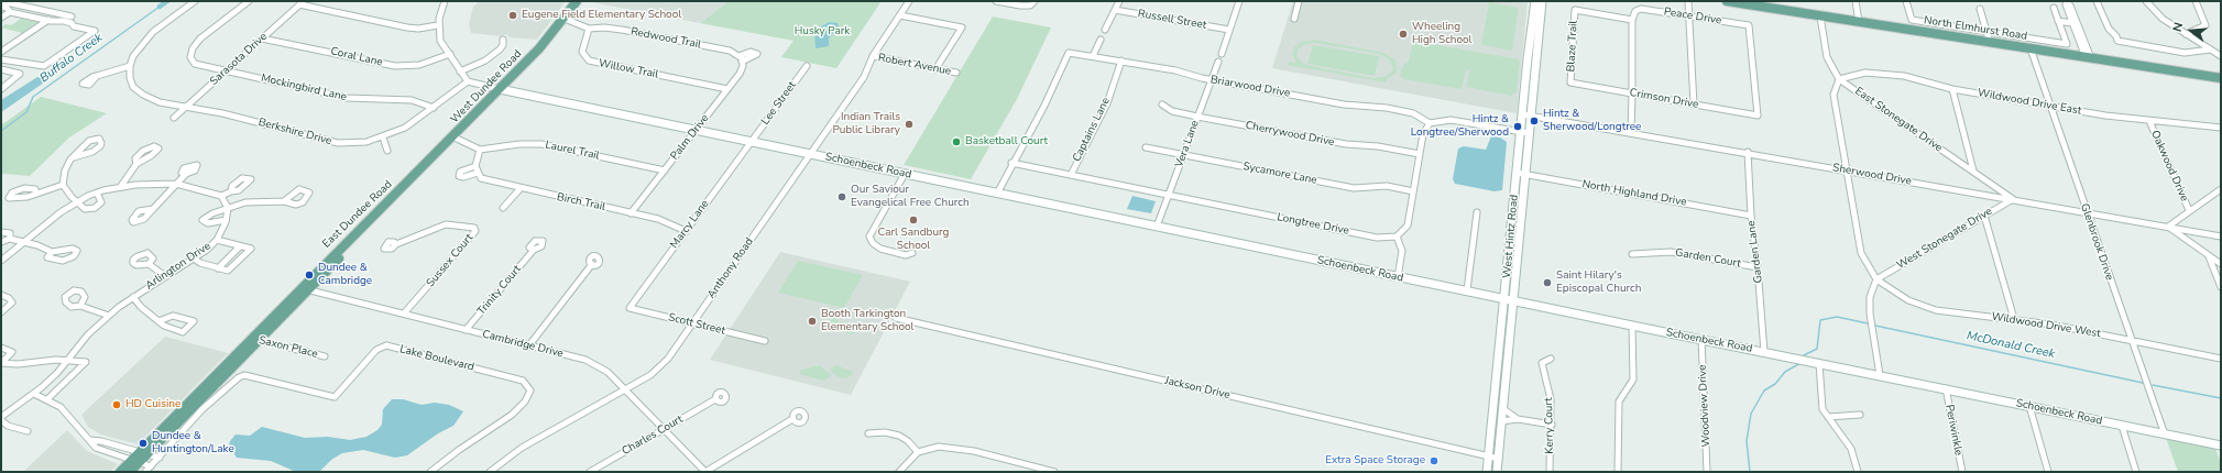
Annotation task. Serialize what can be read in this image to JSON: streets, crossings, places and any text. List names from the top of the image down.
{
  "streets": {
    "main road": [
      "North Elmhurst Road",
      "West Dundee Road",
      "Schoenbeck Road",
      "East Dundee Road",
      "West Hintz Road"
    ],
    "street": [
      "Peace Drive",
      "Russell Street",
      "Redwood Trail",
      "Blaze Trail",
      "Coral Lane",
      "Sarasota Drive",
      "Robert Avenue",
      "Willow Trail",
      "Briarwood Drive",
      "Mockingbird Lane",
      "Crimson Drive",
      "Wildwood Drive East",
      "Lee Street",
      "East Stonegate Drive",
      "Captains Lane",
      "Berkshire Drive",
      "Cherrywood Drive",
      "Palm Drive",
      "Vera Lane",
      "Laurel Trail",
      "Oakwood Drive",
      "Sycamore Lane",
      "Sherwood Drive",
      "North Highland Drive",
      "Birch Trail",
      "Marcy Lane",
      "Longtree Drive",
      "West Stonegate Drive",
      "Glenbrook Drive",
      "Garden Lane",
      "Garden Court",
      "Sussex Court",
      "Arlington Drive",
      "Anthony Road",
      "Trinity Court",
      "Scott Street",
      "Wildwood Drive West",
      "Cambridge Drive",
      "Saxon Place",
      "Lake Boulevard",
      "Jackson Drive",
      "Woodview Drive",
      "Kerry Court",
      "Periwinkle",
      "Charles Court"
    ]
  },
  "crossings": [
    ["Peace Drive", "Blaze Trail"],
    ["Peace Drive", "Crimson Drive"],
    ["North Elmhurst Road", "East Stonegate Drive"],
    ["North Elmhurst Road", "Glenbrook Drive"],
    ["Redwood Trail", "Willow Trail"],
    ["Redwood Trail", "Palm Drive"],
    ["Blaze Trail", "Crimson Drive"],
    ["Coral Lane", "Sarasota Drive"],
    ["Sarasota Drive", "Mockingbird Lane"],
    ["Sarasota Drive", "Berkshire Drive"],
    ["Robert Avenue", "Anthony Road"],
    ["Willow Trail", "Palm Drive"],
    ["West Dundee Road", "Schoenbeck Road"],
    ["West Dundee Road", "East Dundee Road"],
    ["Briarwood Drive", "Captains Lane"],
    ["Briarwood Drive", "Vera Lane"],
    ["Briarwood Drive", "Longtree Drive"],
    ["Mockingbird Lane", "Berkshire Drive"],
    ["Wildwood Drive East", "East Stonegate Drive"],
    ["Wildwood Drive East", "Oakwood Drive"],
    ["Wildwood Drive East", "Glenbrook Drive"],
    ["Lee Street", "Schoenbeck Road"],
    ["Lee Street", "Marcy Lane"],
    ["East Stonegate Drive", "Sherwood Drive"],
    ["East Stonegate Drive", "West Stonegate Drive"],
    ["Captains Lane", "Longtree Drive"],
    ["Cherrywood Drive", "Vera Lane"],
    ["Palm Drive", "Laurel Trail"],
    ["Palm Drive", "Schoenbeck Road"],
    ["Palm Drive", "Birch Trail"],
    ["Vera Lane", "Schoenbeck Road"],
    ["Vera Lane", "Sycamore Lane"],
    ["Vera Lane", "Longtree Drive"],
    ["Schoenbeck Road", "Marcy Lane"],
    ["Schoenbeck Road", "West Hintz Road"],
    ["Schoenbeck Road", "Glenbrook Drive"],
    ["Schoenbeck Road", "Garden Lane"],
    ["Schoenbeck Road", "Anthony Road"],
    ["Schoenbeck Road", "Woodview Drive"],
    ["Schoenbeck Road", "Periwinkle"],
    ["Sherwood Drive", "West Hintz Road"],
    ["Sherwood Drive", "West Stonegate Drive"],
    ["Sherwood Drive", "Glenbrook Drive"],
    ["Sherwood Drive", "Garden Lane"],
    ["North Highland Drive", "West Hintz Road"],
    ["North Highland Drive", "Garden Lane"],
    ["Birch Trail", "Marcy Lane"],
    ["East Dundee Road", "Cambridge Drive"],
    ["East Dundee Road", "Saxon Place"],
    ["Marcy Lane", "Scott Street"],
    ["West Hintz Road", "Jackson Drive"],
    ["West Stonegate Drive", "Wildwood Drive West"],
    ["Glenbrook Drive", "Wildwood Drive West"],
    ["Garden Lane", "Garden Court"],
    ["Sussex Court", "Cambridge Drive"],
    ["Anthony Road", "Scott Street"],
    ["Anthony Road", "Cambridge Drive"],
    ["Trinity Court", "Cambridge Drive"],
    ["Cambridge Drive", "Charles Court"]
  ],
  "water": ["Buffalo Creek", "McDonald Creek"],
  "parks": ["Husky Park"],
  "places": [
    "Eugene Field Elementary School",
    "Wheeling High School",
    "Hintz & Sherwood/Longtree",
    "Indian Trails Public Library",
    "Hintz & Longtree/Sherwood",
    "Basketball Court",
    "Our Saviour Evangelical Free Church",
    "Carl Sandburg School",
    "Dundee & Cambridge",
    "Saint Hilary's Episcopal Church",
    "Booth Tarkington Elementary School",
    "HD Cuisine",
    "Dundee & Huntington/Lake",
    "Extra Space Storage"
  ],
  "north": "left"
}
